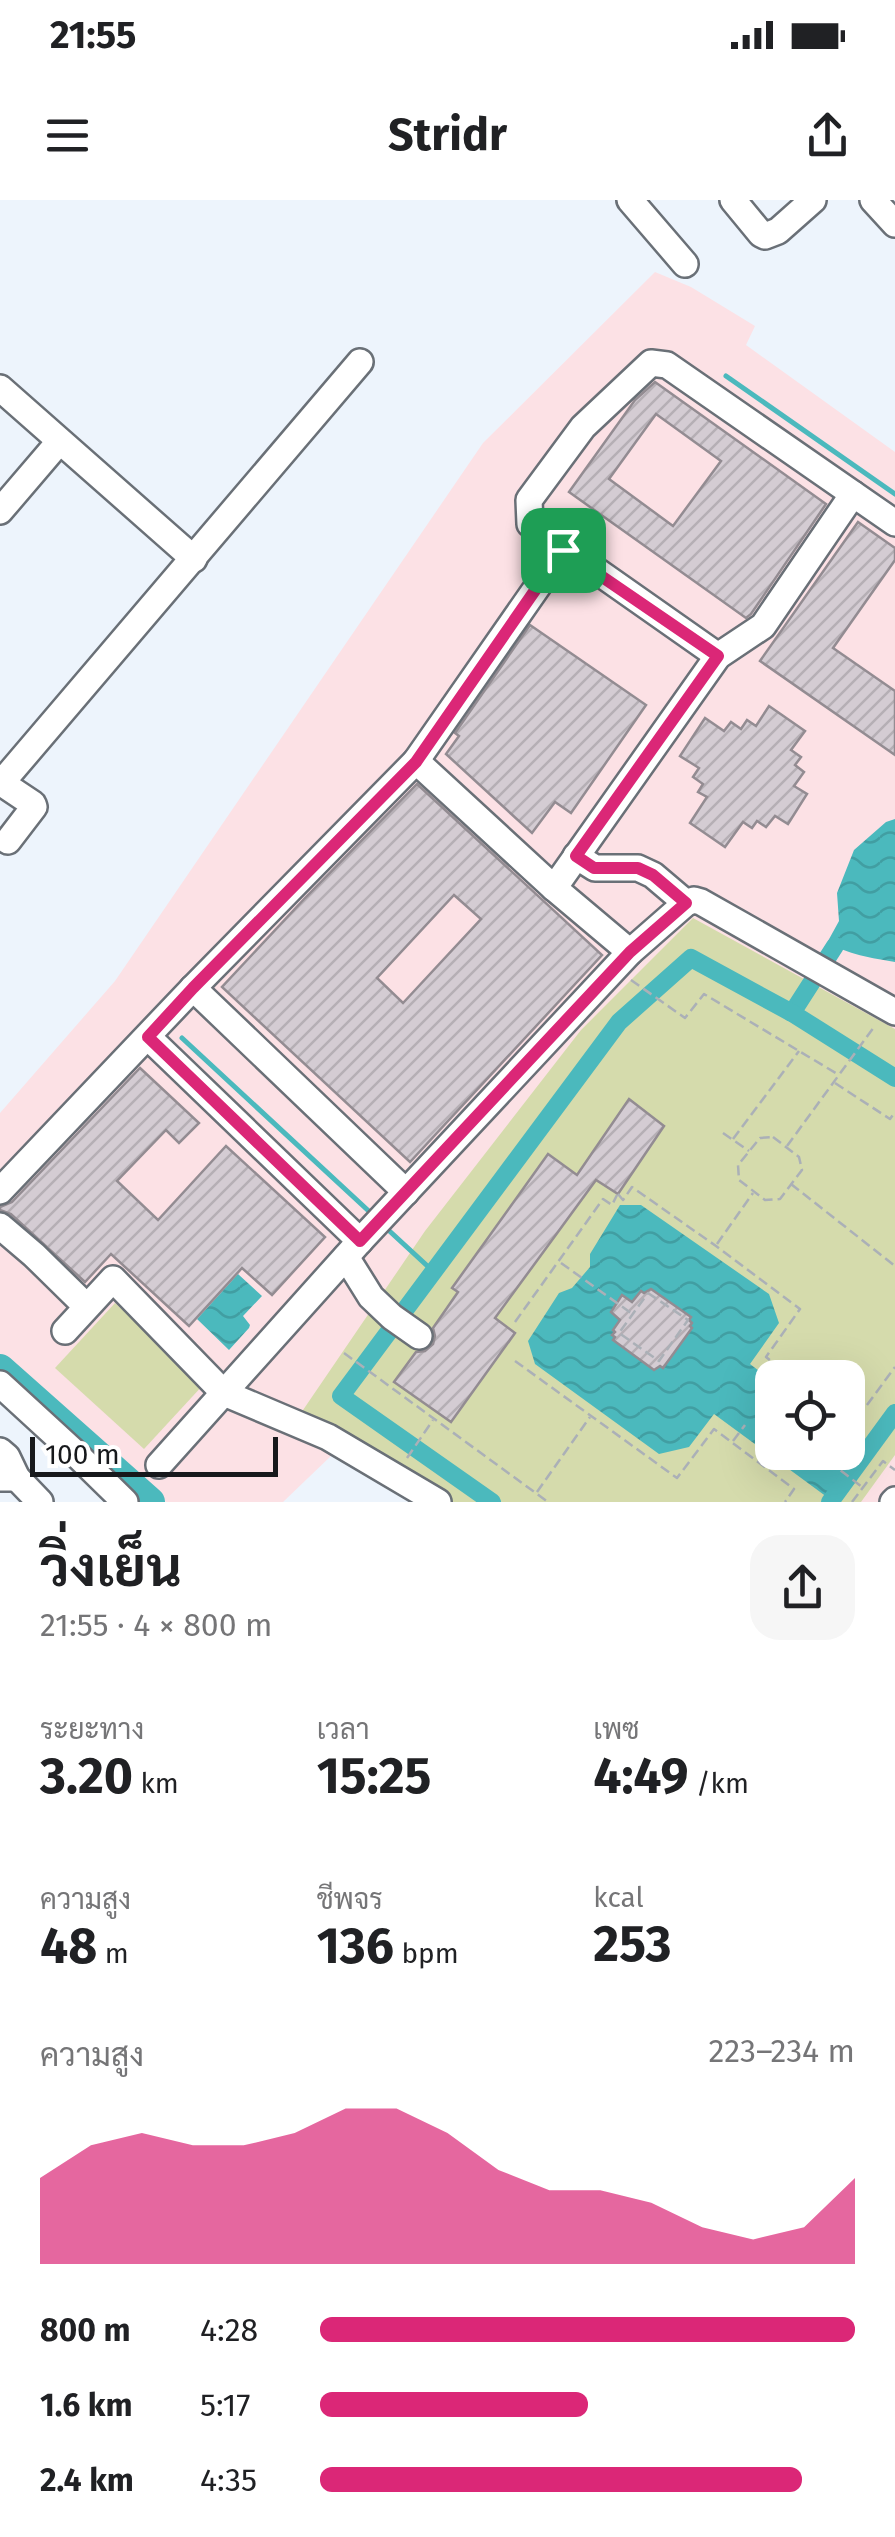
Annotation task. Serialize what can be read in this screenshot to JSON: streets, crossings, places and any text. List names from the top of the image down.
{
  "scale_bar": "100 m",
  "page": {
    "status": "21:55",
    "header": "Stridr",
    "scale": "100 m",
    "heading": ["วิ่งเย็น", "21:55 · 4 × 800 m"],
    "stats": [
      ["ระยะทาง", "3.20 km"],
      ["เวลา", "15:25"],
      ["เพซ", "4:49 /km"],
      ["ความสูง", "48 m"],
      ["ชีพจร", "136 bpm"],
      ["kcal", "253"]
    ],
    "chart": ["ความสูง", "223–234 m"],
    "list": [
      {
        "name": "800 m",
        "note": "4:28"
      },
      {
        "name": "1.6 km",
        "note": "5:17"
      },
      {
        "name": "2.4 km",
        "note": "4:35"
      }
    ]
  }
}
